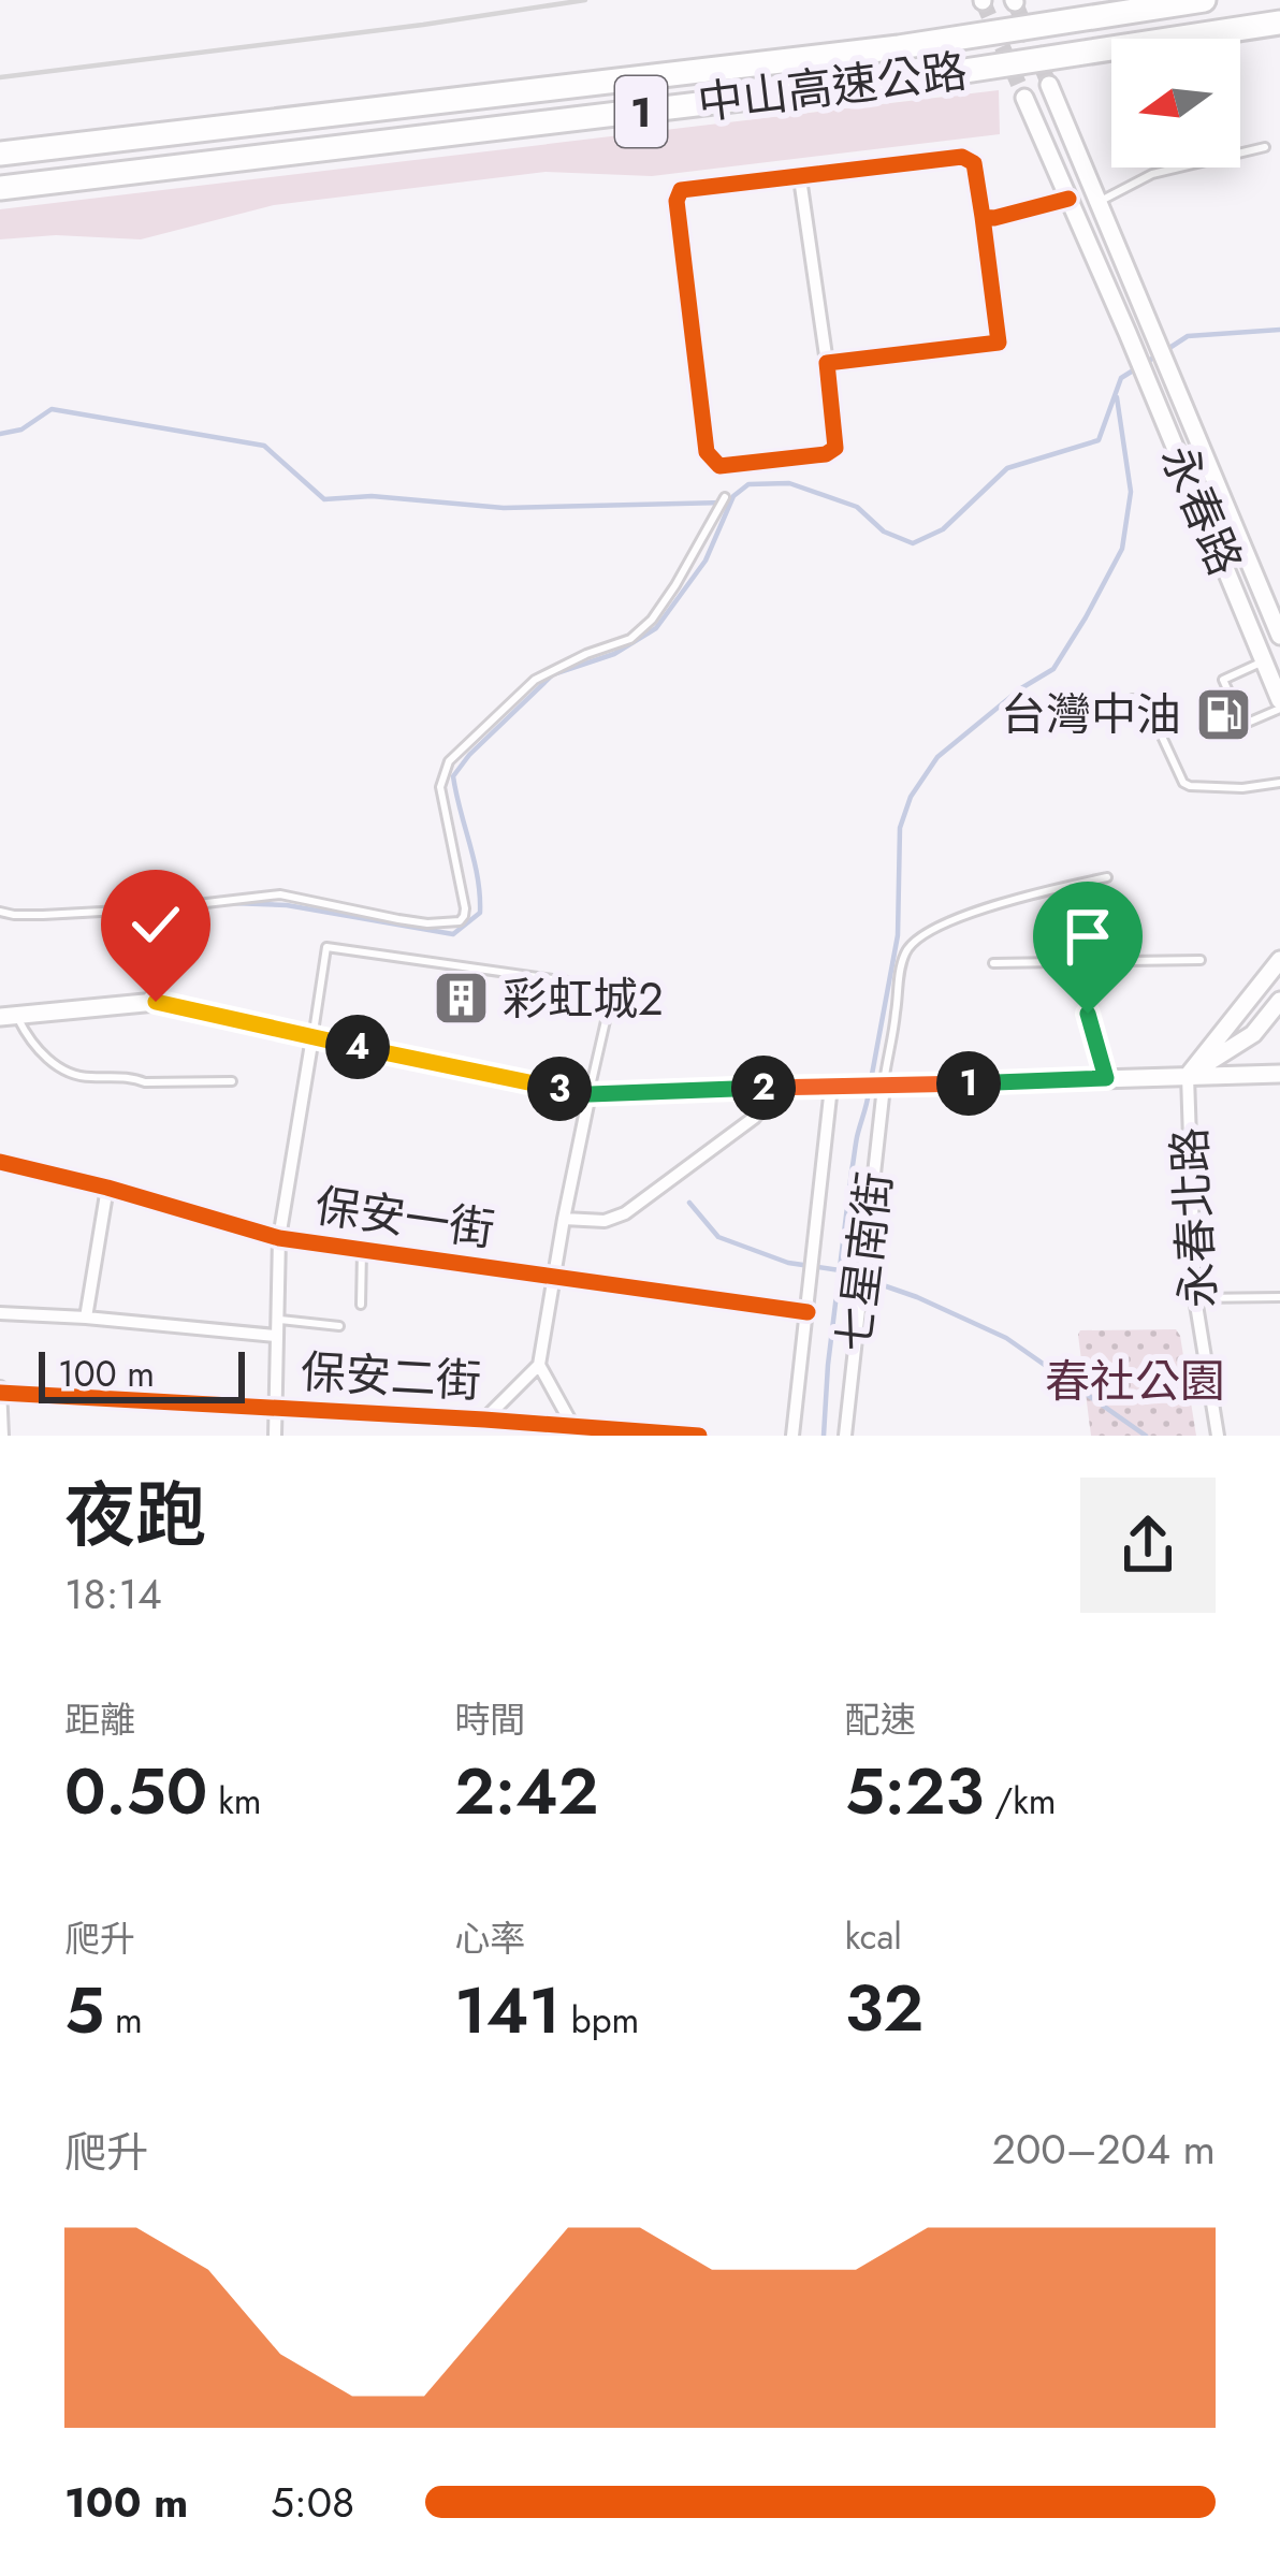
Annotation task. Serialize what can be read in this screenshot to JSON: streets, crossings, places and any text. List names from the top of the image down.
{
  "streets": {
    "highway": ["中山高速公路", "1"],
    "street": [
      "永春路",
      "保安一街",
      "永春北路",
      "七星南街",
      "保安二街"
    ]
  },
  "parks": ["春社公園"],
  "places": {
    "fuel station": ["台灣中油"],
    "building": ["彩虹城2"]
  },
  "scale_bar": "100 m",
  "north": "left",
  "page": {
    "pins": [
      "4",
      "1",
      "2",
      "3"
    ],
    "scale": "100 m",
    "heading": ["夜跑", "18:14"],
    "stats": [
      ["距離", "0.50 km"],
      ["時間", "2:42"],
      ["配速", "5:23 /km"],
      ["爬升", "5 m"],
      ["心率", "141 bpm"],
      ["kcal", "32"]
    ],
    "chart": ["爬升", "200–204 m"],
    "list": [
      {
        "name": "100 m",
        "note": "5:08"
      }
    ]
  }
}
